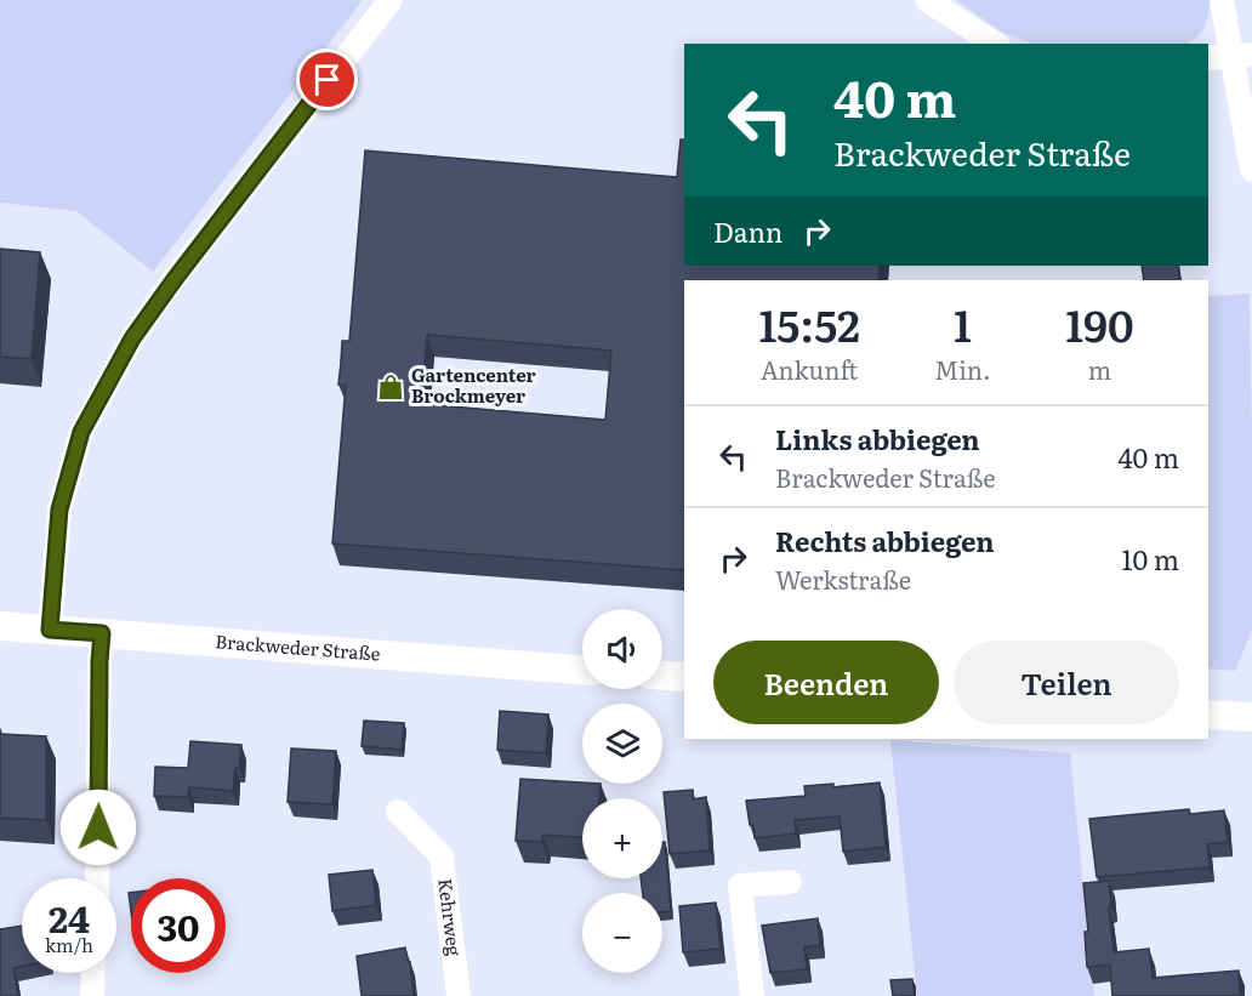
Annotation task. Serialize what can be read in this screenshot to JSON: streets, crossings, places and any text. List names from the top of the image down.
{
  "streets": {
    "street": ["Brackweder Straße", "Kehrweg"]
  },
  "places": {
    "shop": ["Gartencenter Brockmeyer"]
  },
  "page": {
    "turn": ["40 m", "Brackweder Straße"],
    "then": "Dann",
    "eta": [
      "15:52",
      "Ankunft",
      "1",
      "Min.",
      "190",
      "m"
    ],
    "list": [
      {
        "name": "Links abbiegen",
        "note": "Brackweder Straße",
        "value": "40 m"
      },
      {
        "name": "Rechts abbiegen",
        "note": "Werkstraße",
        "value": "10 m"
      }
    ],
    "map_buttons": ["+", "−"],
    "buttons": ["Beenden", "Teilen"],
    "speed": "24 km/h",
    "limit": "30"
  }
}
